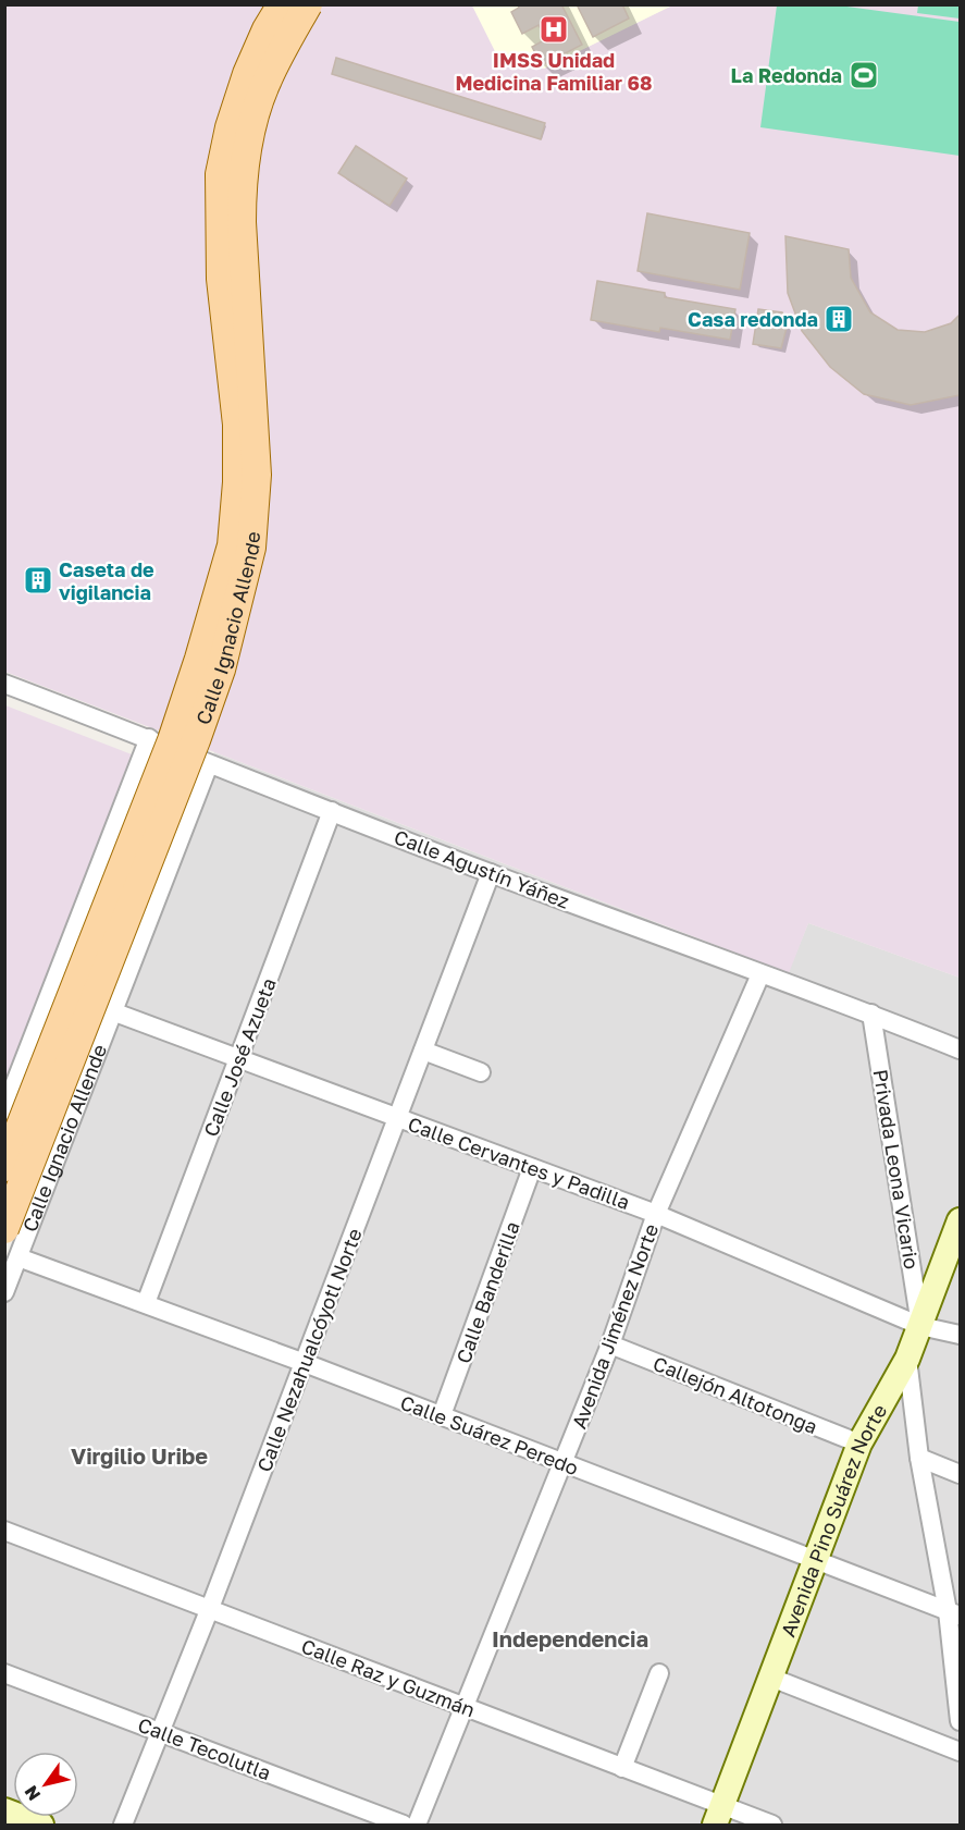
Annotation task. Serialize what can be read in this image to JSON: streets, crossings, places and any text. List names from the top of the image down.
{
  "streets": {
    "main road": ["Calle Ignacio Allende"],
    "street": [
      "Calle Agustín Yáñez",
      "Calle José Azueta",
      "Calle Cervantes y Padilla",
      "Privada Leona Vicario",
      "Calle Banderilla",
      "Avenida Jiménez Norte",
      "Calle Nezahualcóyotl Norte",
      "Callejón Altotonga",
      "Calle Suárez Peredo",
      "Avenida Pino Suárez Norte",
      "Calle Raz y Guzmán",
      "Calle Tecolutla"
    ]
  },
  "crossings": [
    ["Calle Ignacio Allende", "Calle Agustín Yáñez"],
    ["Calle Ignacio Allende", "Calle Cervantes y Padilla"],
    ["Calle Ignacio Allende", "Calle Suárez Peredo"],
    ["Calle Agustín Yáñez", "Calle José Azueta"],
    ["Calle Agustín Yáñez", "Privada Leona Vicario"],
    ["Calle Agustín Yáñez", "Avenida Jiménez Norte"],
    ["Calle Agustín Yáñez", "Calle Nezahualcóyotl Norte"],
    ["Calle José Azueta", "Calle Cervantes y Padilla"],
    ["Calle José Azueta", "Calle Suárez Peredo"],
    ["Calle Cervantes y Padilla", "Privada Leona Vicario"],
    ["Calle Cervantes y Padilla", "Calle Banderilla"],
    ["Calle Cervantes y Padilla", "Avenida Jiménez Norte"],
    ["Calle Cervantes y Padilla", "Calle Nezahualcóyotl Norte"],
    ["Calle Cervantes y Padilla", "Avenida Pino Suárez Norte"],
    ["Privada Leona Vicario", "Avenida Pino Suárez Norte"],
    ["Calle Banderilla", "Calle Suárez Peredo"],
    ["Avenida Jiménez Norte", "Callejón Altotonga"],
    ["Avenida Jiménez Norte", "Calle Suárez Peredo"],
    ["Avenida Jiménez Norte", "Calle Raz y Guzmán"],
    ["Calle Nezahualcóyotl Norte", "Calle Suárez Peredo"],
    ["Calle Nezahualcóyotl Norte", "Calle Raz y Guzmán"],
    ["Calle Nezahualcóyotl Norte", "Calle Tecolutla"],
    ["Callejón Altotonga", "Avenida Pino Suárez Norte"],
    ["Calle Suárez Peredo", "Avenida Pino Suárez Norte"],
    ["Avenida Pino Suárez Norte", "Calle Raz y Guzmán"]
  ],
  "districts": ["Virgilio Uribe", "Independencia"],
  "places": {
    "hospital": ["IMSS Unidad Medicina Familiar 68"],
    "sports": ["La Redonda"],
    "building": ["Casa redonda", "Caseta de vigilancia"]
  },
  "north": "bottom left"
}
